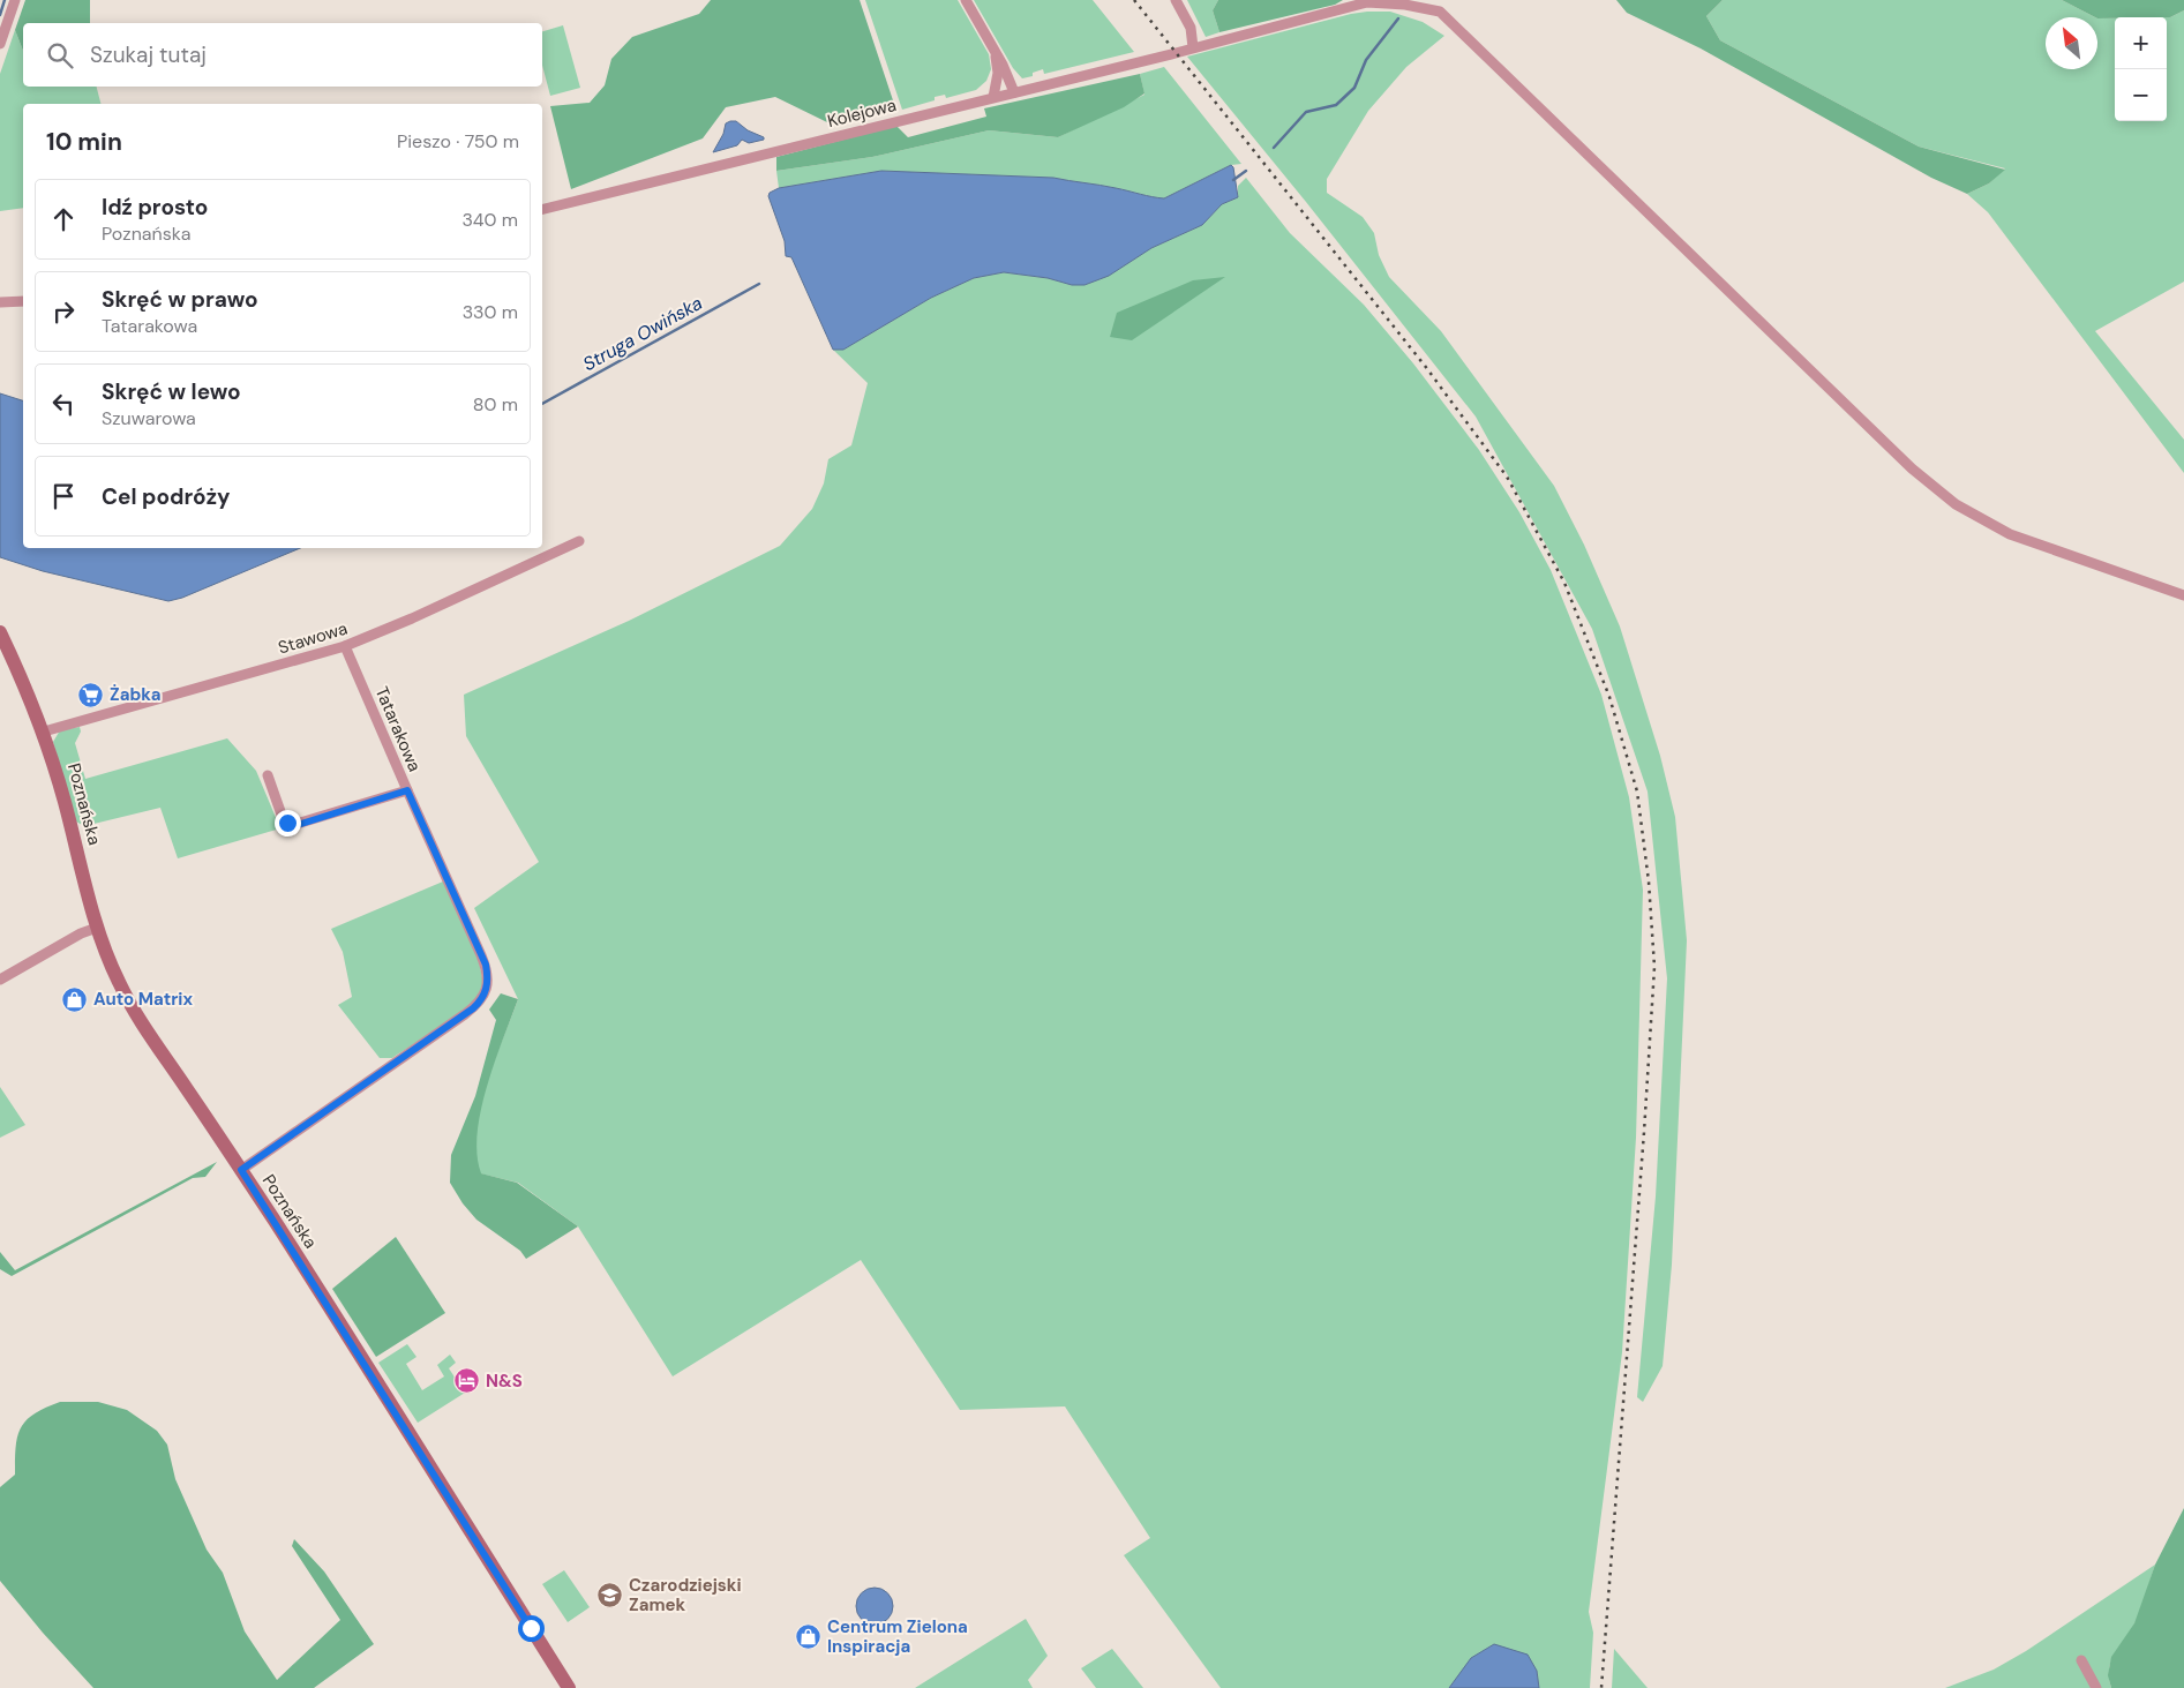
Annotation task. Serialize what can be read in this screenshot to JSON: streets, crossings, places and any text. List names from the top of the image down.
{
  "streets": {
    "main road": ["Poznańska"],
    "street": ["Kolejowa", "Stawowa", "Tatarakowa"]
  },
  "crossings": [
    ["Stawowa", "Tatarakowa"],
    ["Stawowa", "Poznańska"],
    ["Tatarakowa", "Poznańska"]
  ],
  "water": ["Struga Owińska"],
  "places": {
    "supermarket": ["Żabka"],
    "shop": ["Auto Matrix", "Centrum Zielona Inspiracja"],
    "hotel": ["N&S"],
    "school or university": ["Czarodziejski Zamek"]
  },
  "north": "top left",
  "page": {
    "map_buttons": ["+", "−"],
    "search": "Szukaj tutaj",
    "heading": ["10 min", "Pieszo · 750 m"],
    "list": [
      ["Idź prosto", "Poznańska", "340 m"],
      ["Skręć w prawo", "Tatarakowa", "330 m"],
      ["Skręć w lewo", "Szuwarowa", "80 m"],
      "Cel podróży"
    ]
  }
}
